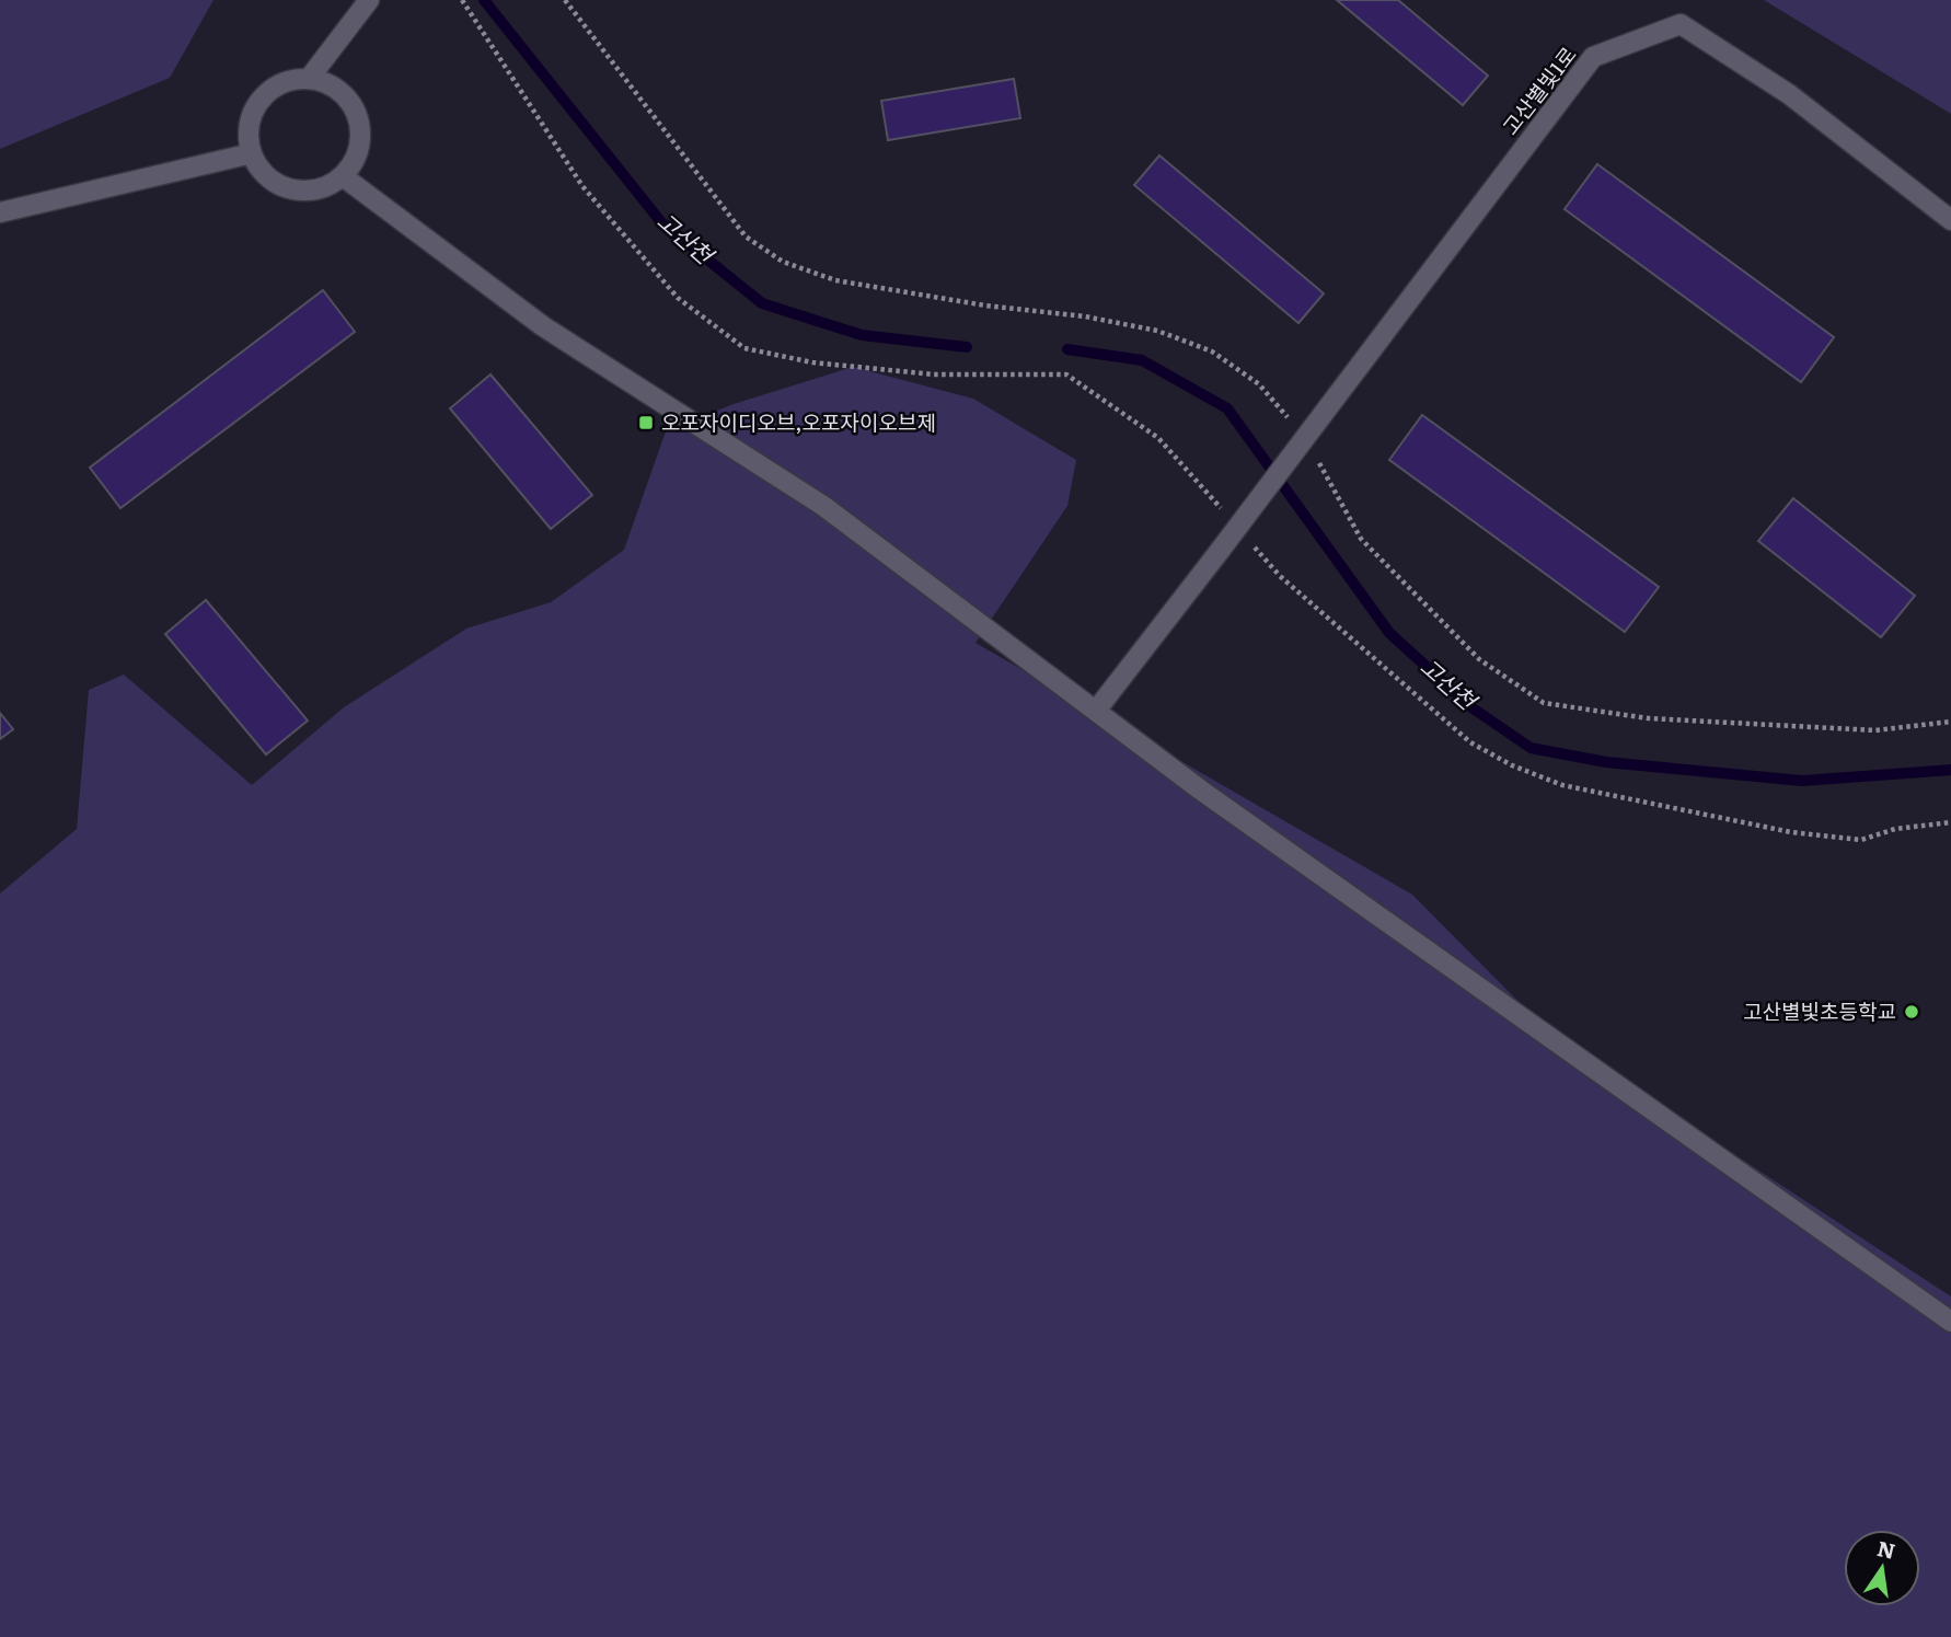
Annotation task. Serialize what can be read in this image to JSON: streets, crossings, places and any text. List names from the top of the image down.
{
  "streets": {
    "street": ["고산별빛1로"]
  },
  "water": ["고산천"],
  "places": {
    "transit": ["오포자이디오브,오포자이오브제"],
    "other": ["고산별빛초등학교"]
  },
  "north": "top"
}
